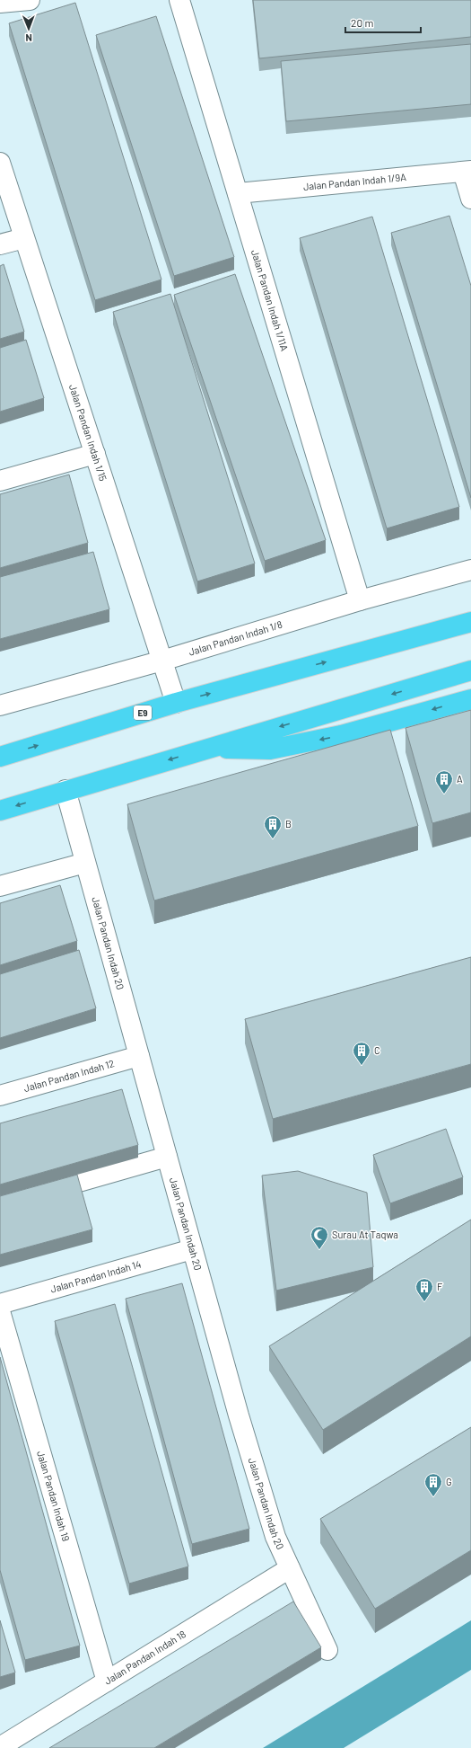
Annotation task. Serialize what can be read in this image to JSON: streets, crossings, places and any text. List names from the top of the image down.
{
  "streets": {
    "highway": ["E9"],
    "street": [
      "Jalan Pandan Indah 1/9A",
      "Jalan Pandan Indah 1/11A",
      "Jalan Pandan Indah 1/15",
      "Jalan Pandan Indah 1/8",
      "Jalan Pandan Indah 20",
      "Jalan Pandan Indah 12",
      "Jalan Pandan Indah 14",
      "Jalan Pandan Indah 19",
      "Jalan Pandan Indah 18"
    ]
  },
  "crossings": [
    ["Jalan Pandan Indah 1/9A", "Jalan Pandan Indah 1/11A"],
    ["Jalan Pandan Indah 1/11A", "Jalan Pandan Indah 1/8"],
    ["Jalan Pandan Indah 1/15", "Jalan Pandan Indah 1/8"],
    ["Jalan Pandan Indah 1/15", "E9"],
    ["Jalan Pandan Indah 20", "Jalan Pandan Indah 12"],
    ["Jalan Pandan Indah 20", "Jalan Pandan Indah 14"],
    ["Jalan Pandan Indah 20", "Jalan Pandan Indah 18"],
    ["Jalan Pandan Indah 19", "Jalan Pandan Indah 18"]
  ],
  "places": {
    "building": [
      "A",
      "B",
      "C",
      "F",
      "G"
    ],
    "mosque": ["Surau At Taqwa"]
  },
  "scale_bar": "20 m",
  "north": "bottom"
}
